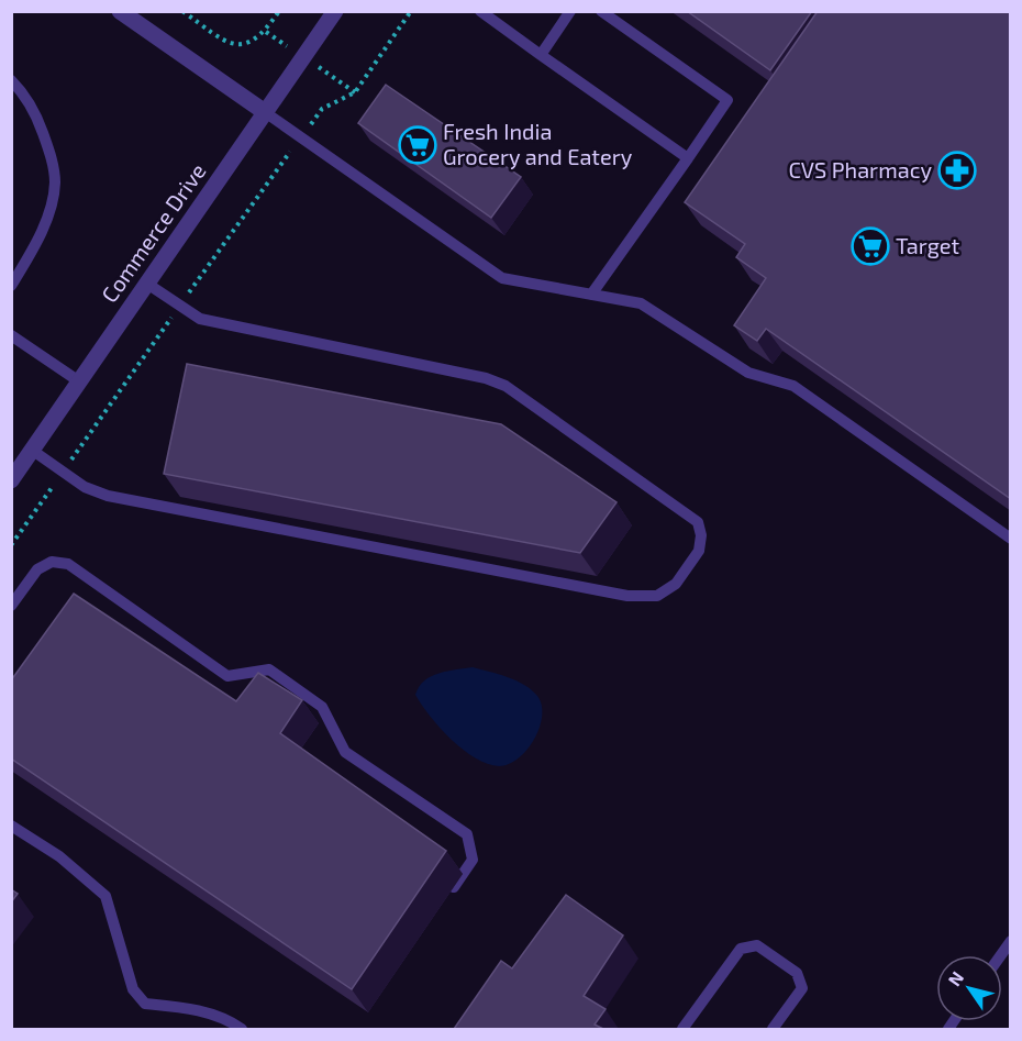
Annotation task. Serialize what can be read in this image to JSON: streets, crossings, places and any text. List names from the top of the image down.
{
  "streets": {
    "street": ["Commerce Drive"]
  },
  "places": {
    "supermarket": ["Fresh India Grocery and Eatery", "Target"],
    "pharmacy": ["CVS Pharmacy"]
  },
  "north": "top left"
}
